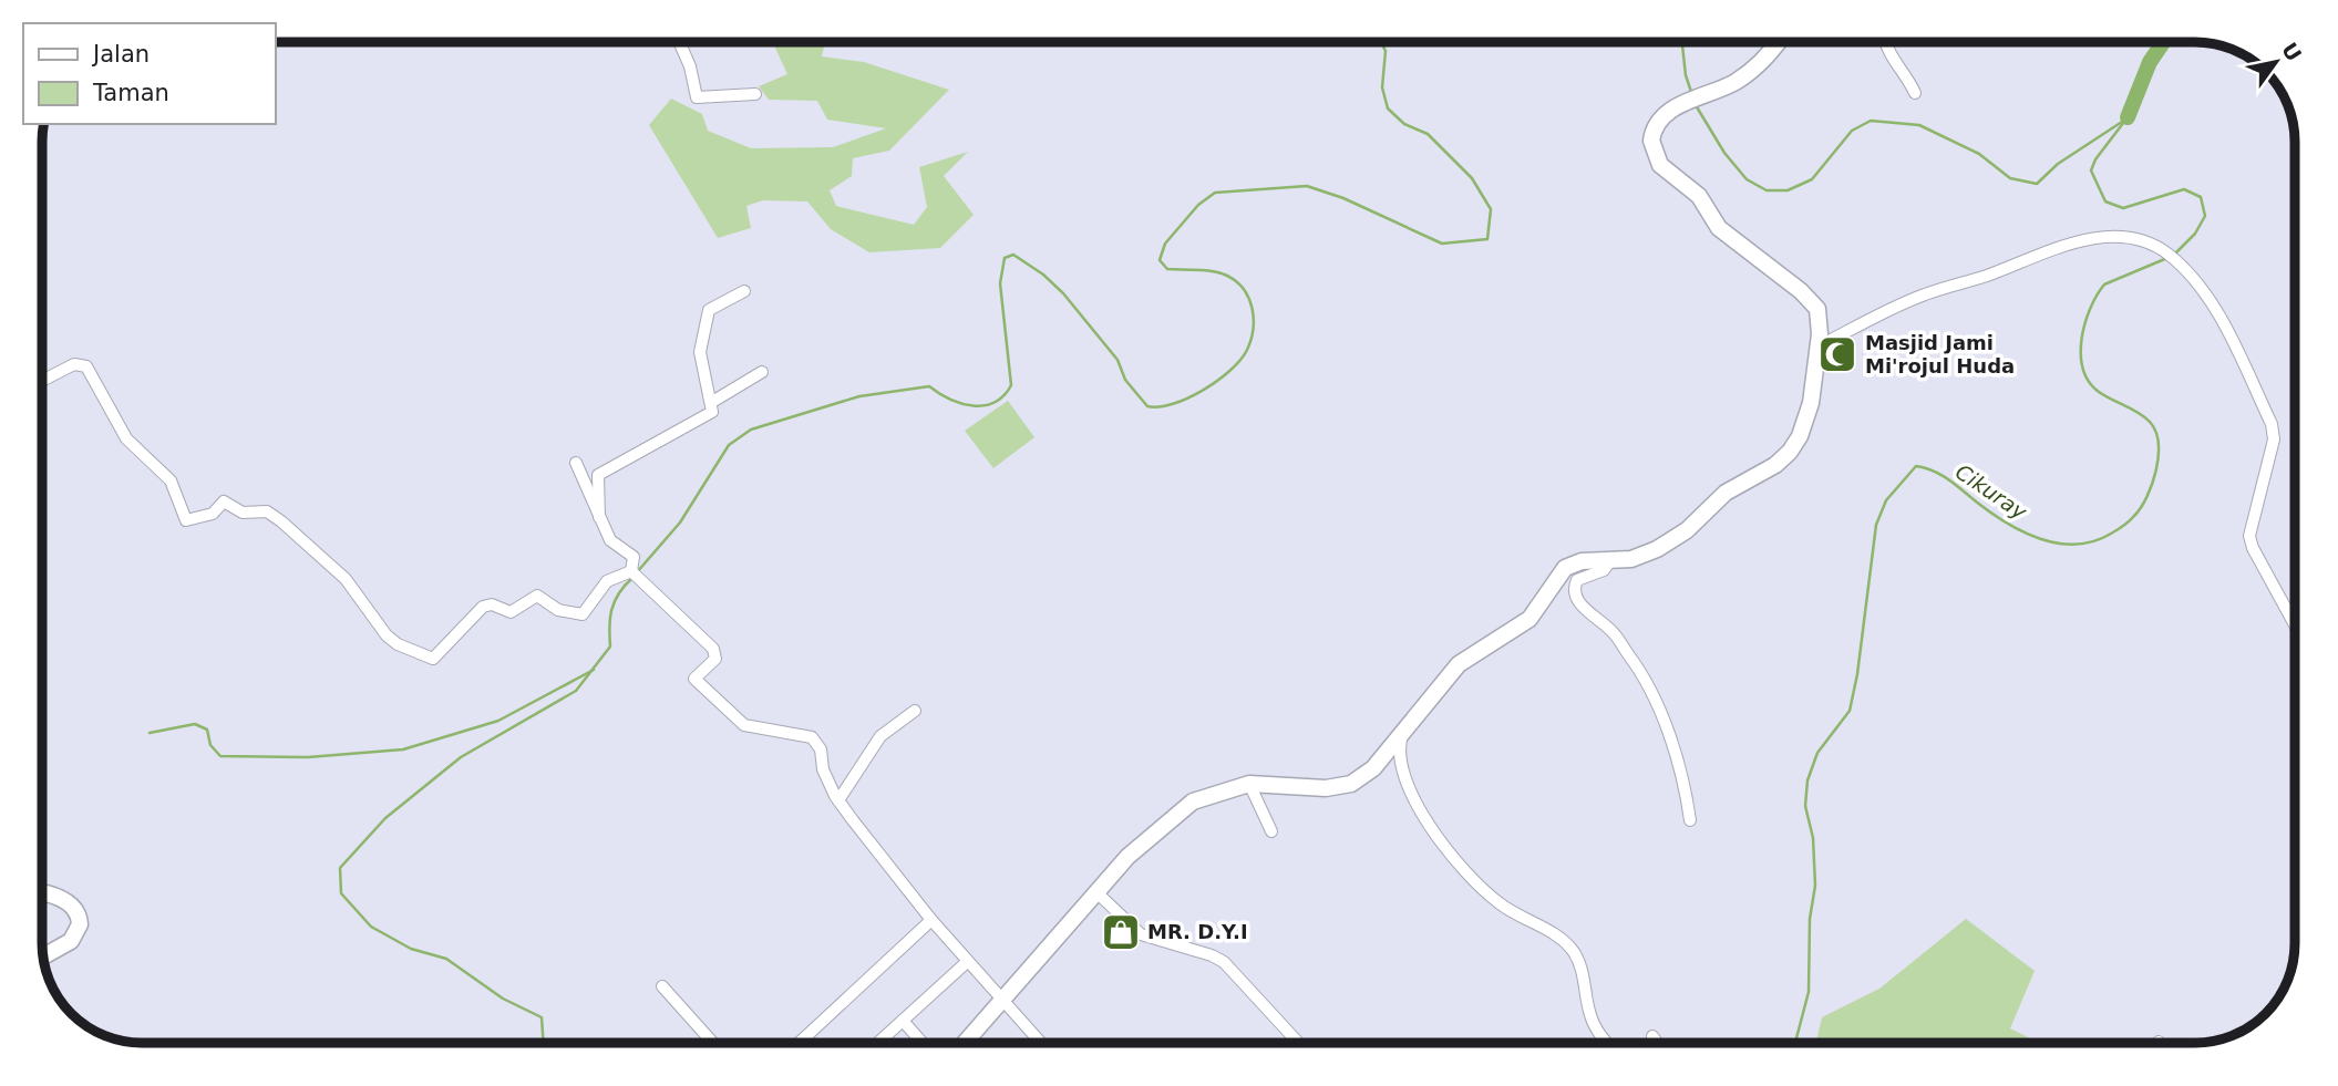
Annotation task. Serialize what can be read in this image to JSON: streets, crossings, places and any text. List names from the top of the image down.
{
  "water": ["Cikuray"],
  "places": {
    "mosque": ["Masjid Jami Mi'rojul Huda"],
    "shop": ["MR. D.Y.I"]
  },
  "legend": ["Jalan", "Taman"],
  "north": "top right"
}
